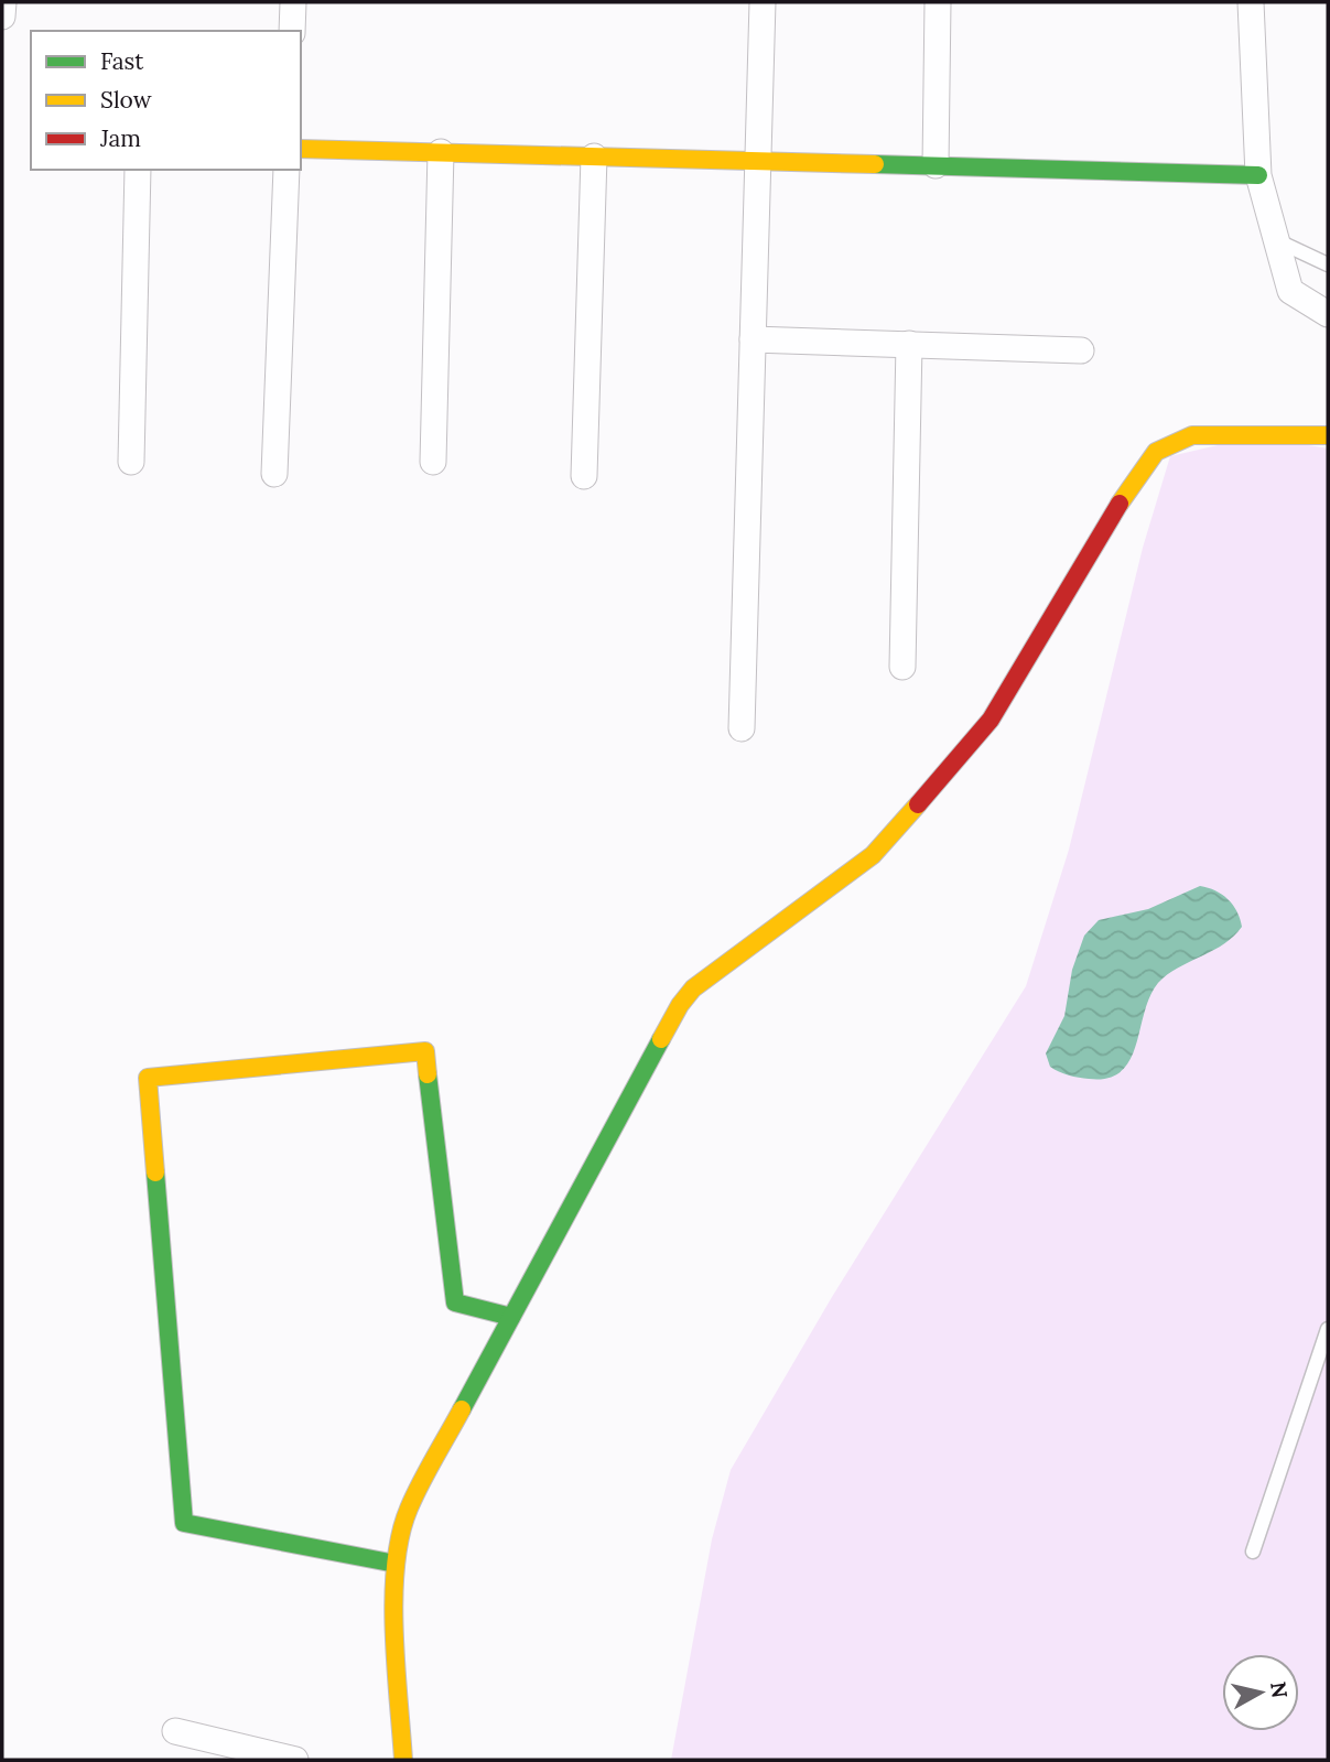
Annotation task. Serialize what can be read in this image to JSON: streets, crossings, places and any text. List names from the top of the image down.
{
  "legend": ["Fast", "Slow", "Jam"],
  "north": "right"
}
